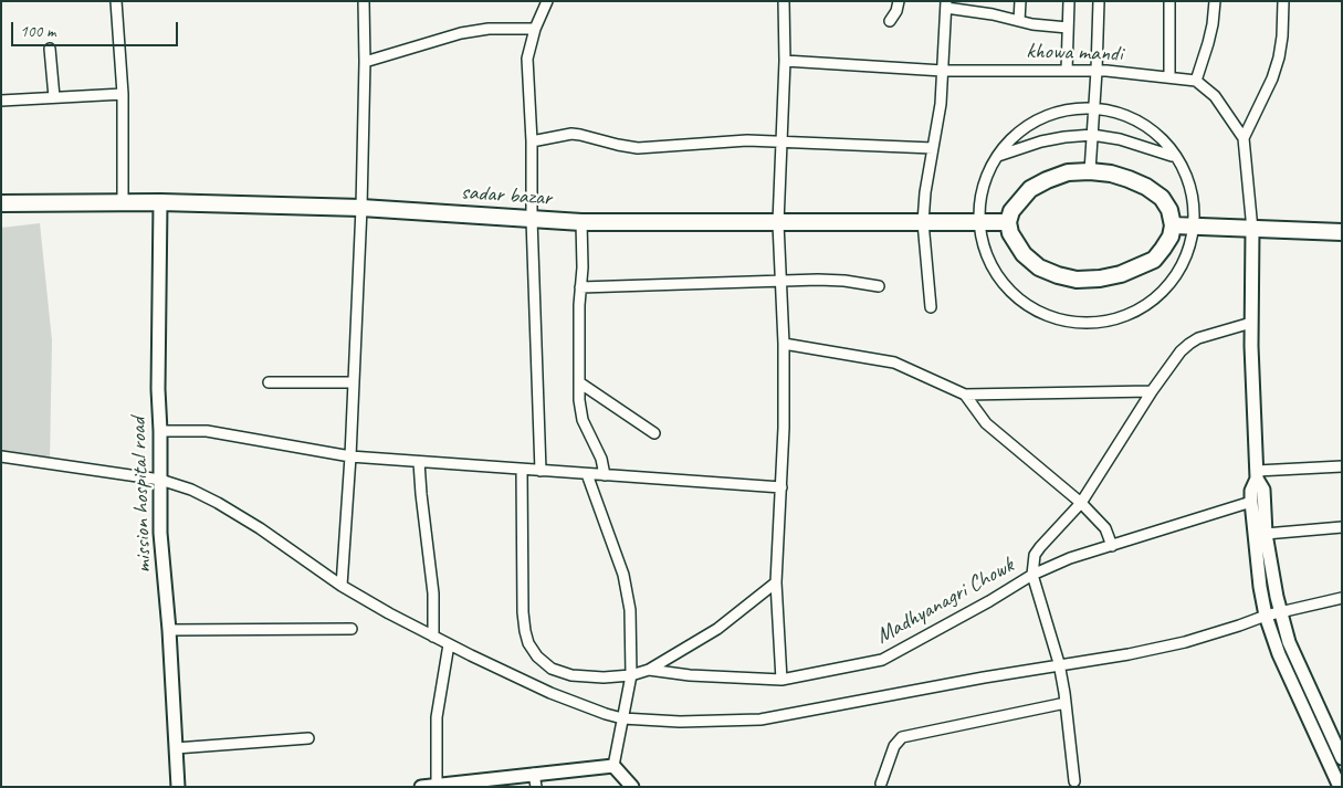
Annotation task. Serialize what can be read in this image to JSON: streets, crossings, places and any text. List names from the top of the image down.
{
  "streets": {
    "main road": ["sadar bazar"],
    "street": ["khowa mandi", "mission hospital road", "Madhyanagri Chowk"]
  },
  "crossings": [
    ["sadar bazar", "mission hospital road"]
  ],
  "scale_bar": "100 m"
}
